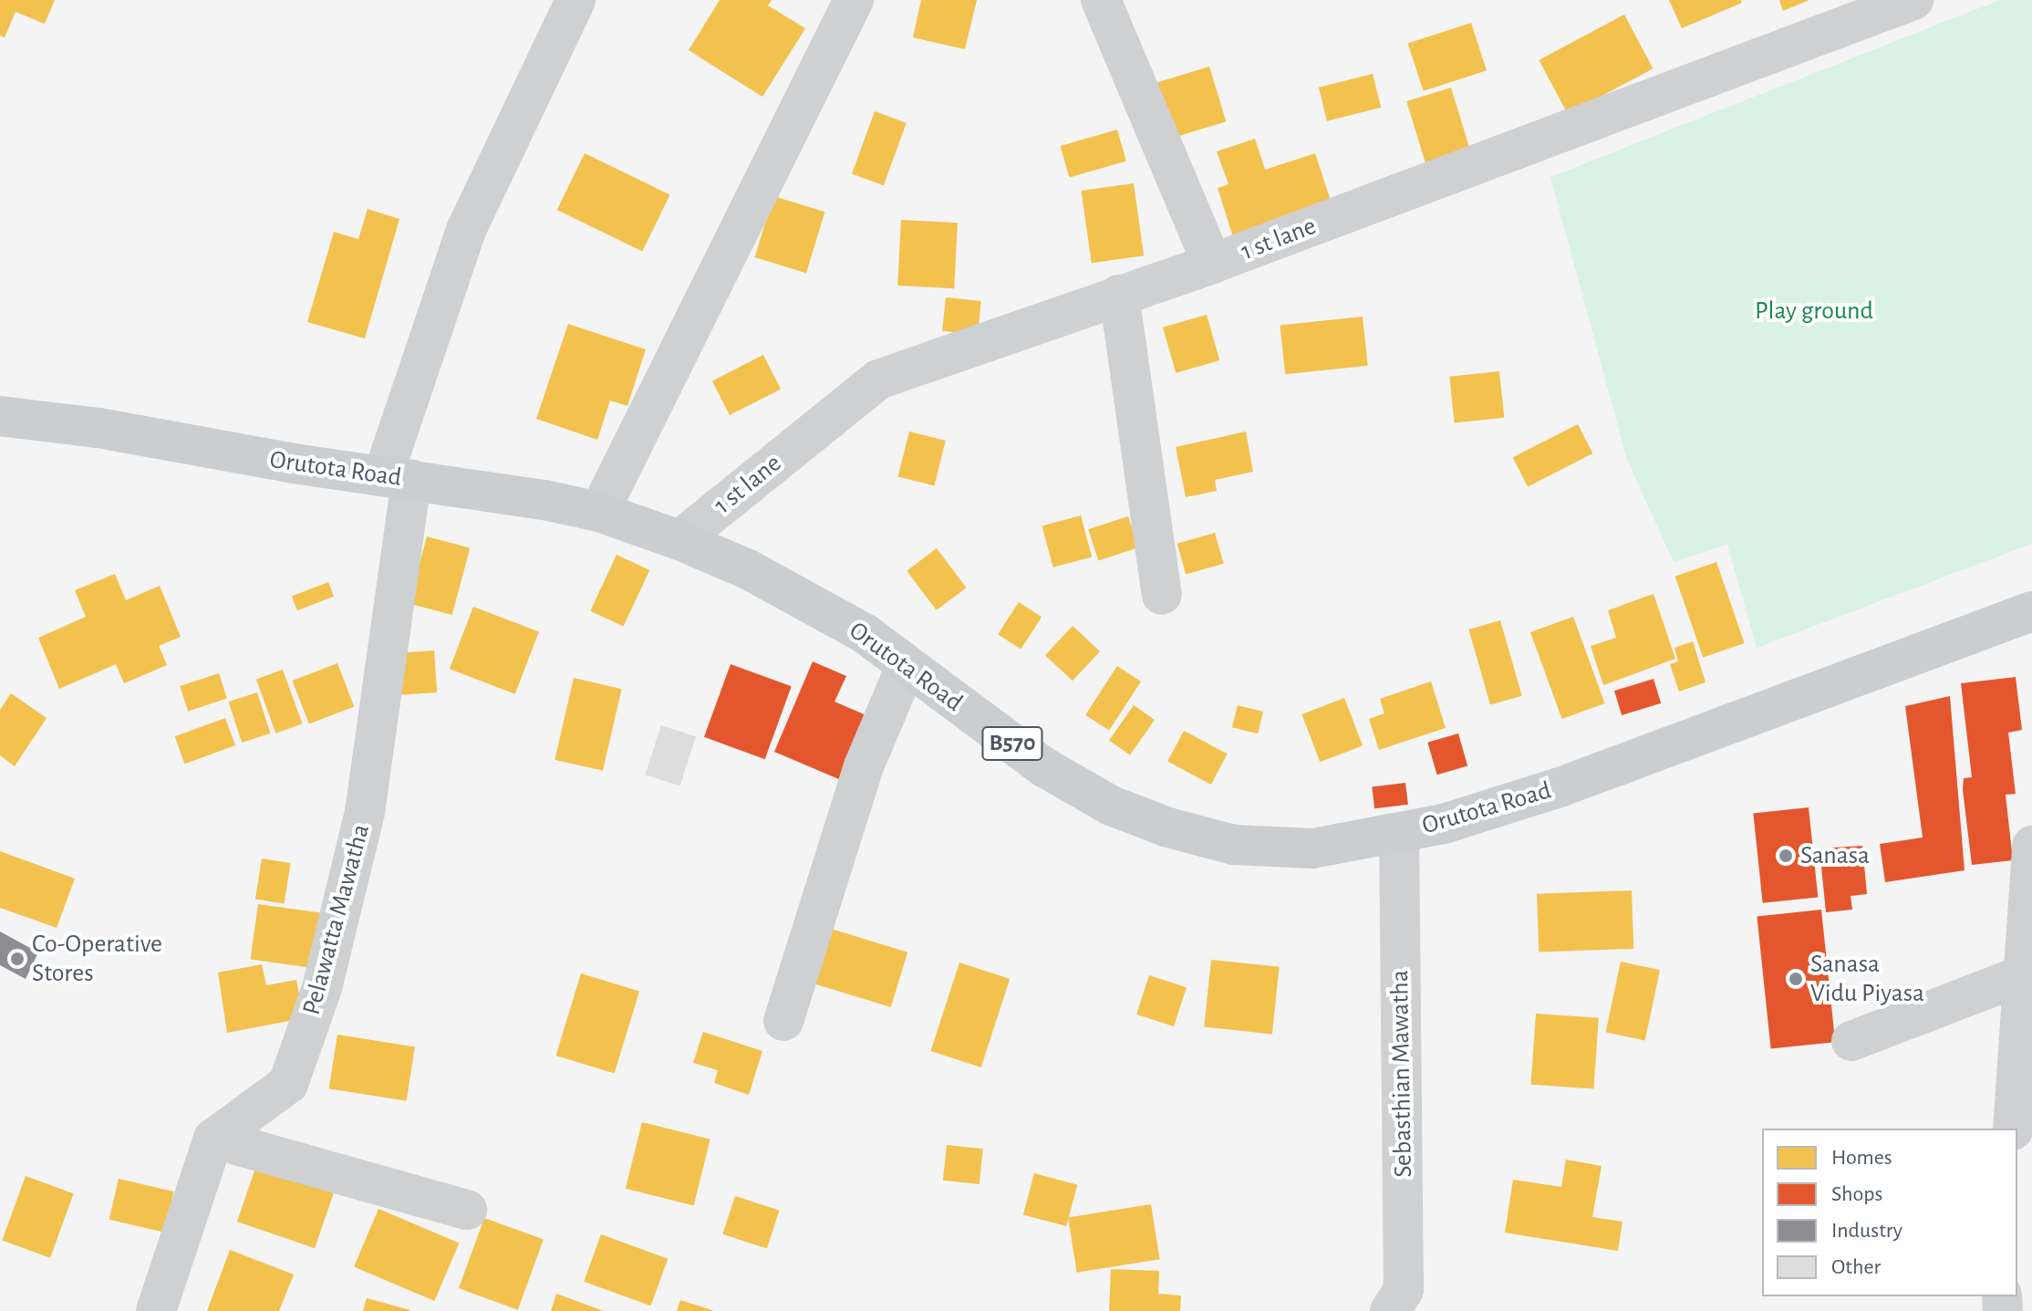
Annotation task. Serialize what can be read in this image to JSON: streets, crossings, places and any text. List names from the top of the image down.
{
  "streets": {
    "main road": ["Orutota Road", "B570"],
    "street": ["1 st lane", "Pelawatta Mawatha", "Sebasthian Mawatha"]
  },
  "crossings": [
    ["1 st lane", "Orutota Road"],
    ["Orutota Road", "Pelawatta Mawatha"],
    ["Orutota Road", "Sebasthian Mawatha"]
  ],
  "parks": ["Play ground"],
  "places": ["Sanasa", "Co-Operative Stores", "Sanasa Vidu Piyasa"],
  "legend": [
    "Homes",
    "Shops",
    "Industry",
    "Other"
  ]
}
